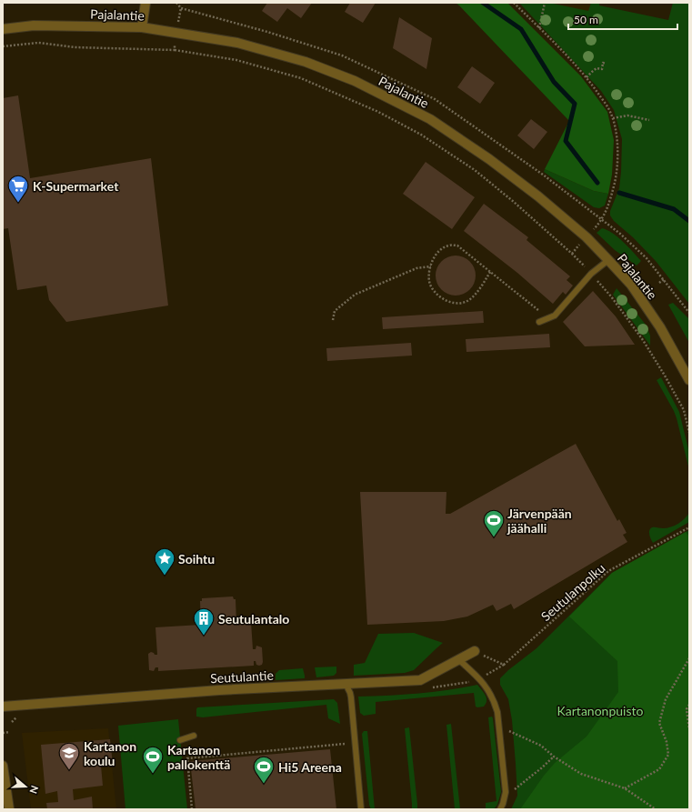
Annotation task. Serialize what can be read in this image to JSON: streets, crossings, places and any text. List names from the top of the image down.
{
  "streets": {
    "street": ["Pajalantie", "Seutulantie"],
    "path": ["Seutulanpolku"]
  },
  "crossings": [
    ["Seutulanpolku", "Seutulantie"]
  ],
  "parks": ["Kartanonpuisto"],
  "places": {
    "supermarket": ["K-Supermarket"],
    "sports": ["Järvenpään jäähalli", "Kartanon pallokenttä", "Hi5 Areena"],
    "place": ["Soihtu"],
    "building": ["Seutulantalo"],
    "school or university": ["Kartanon koulu"]
  },
  "scale_bar": "50 m",
  "north": "right"
}
